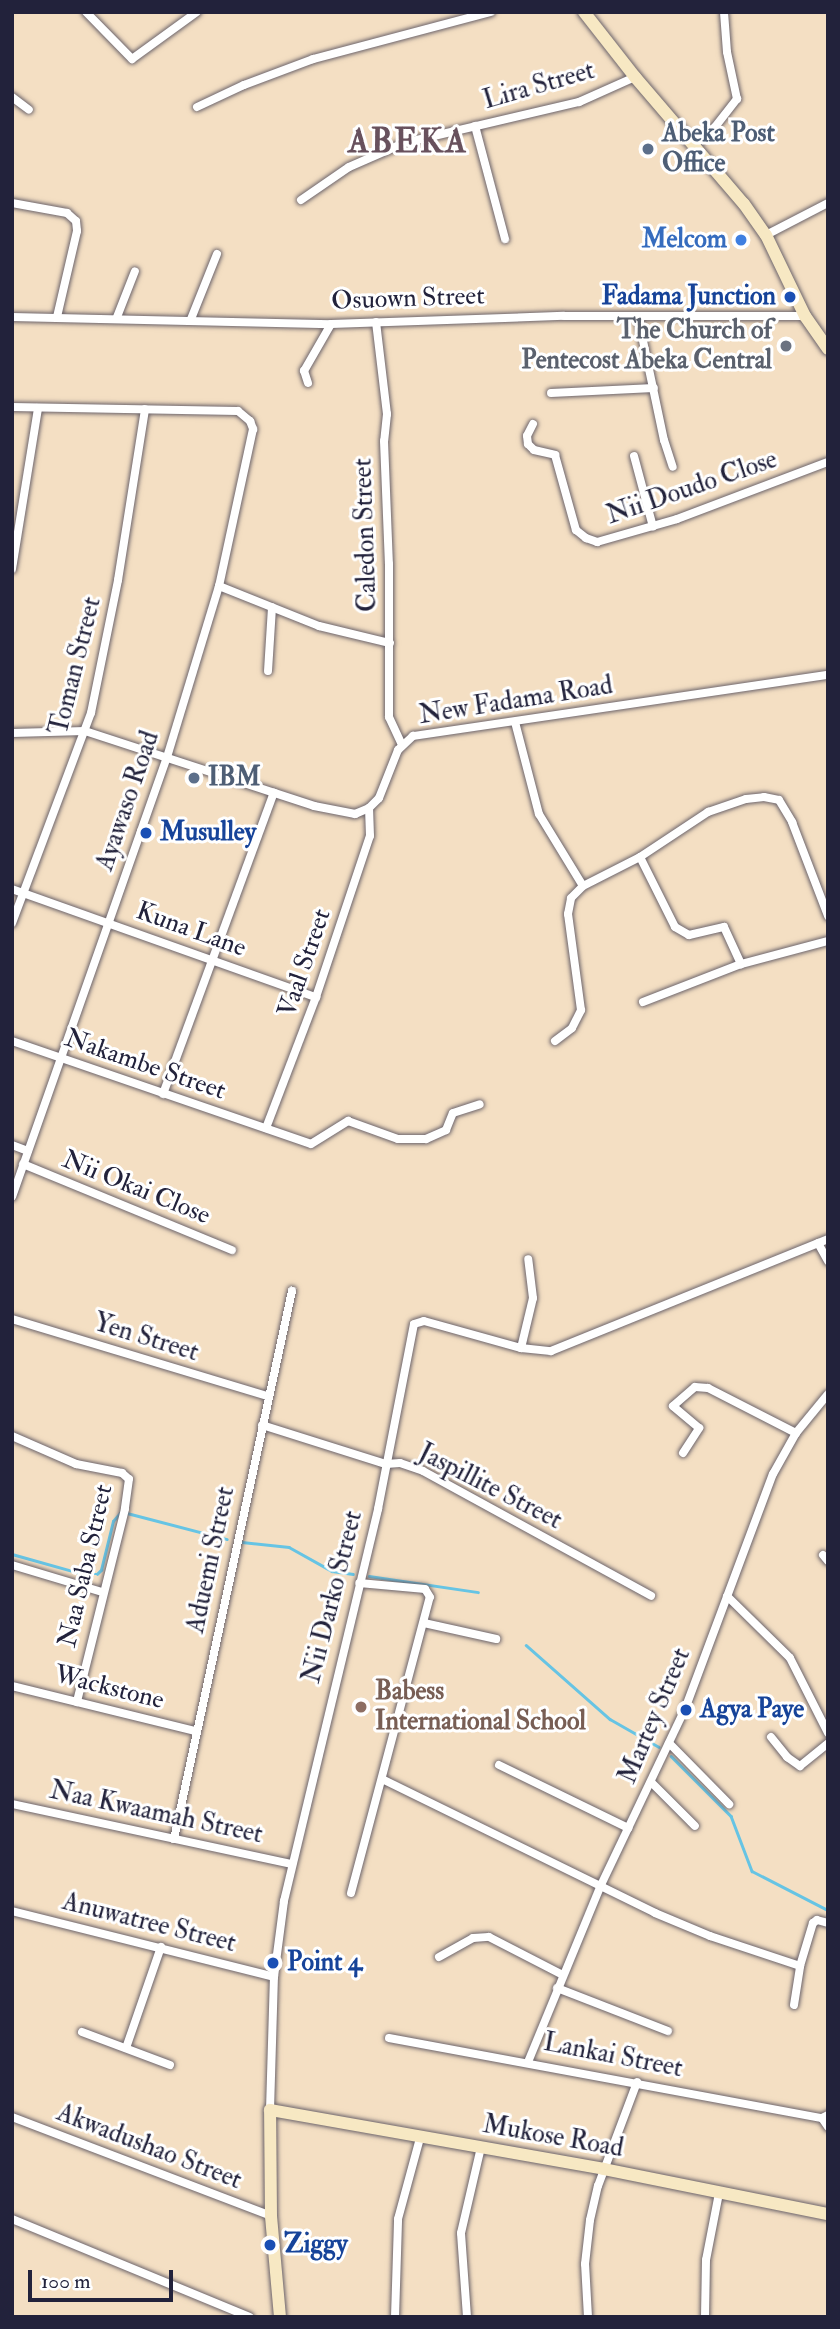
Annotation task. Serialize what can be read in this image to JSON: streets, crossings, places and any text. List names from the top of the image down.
{
  "streets": {
    "street": [
      "Lira Street",
      "Osuown Street",
      "Nii Doudo Close",
      "Caledon Street",
      "Toman Street",
      "New Fadama Road",
      "Ayawaso Road",
      "Kuna Lane",
      "Vaal Street",
      "Nakambe Street",
      "Nii Okai Close",
      "Yen Street",
      "Jaspillite Street",
      "Aduemi Street",
      "Naa Saba Street",
      "Nii Darko Street",
      "Wackstone",
      "Martey Street",
      "Naa Kwaamah Street",
      "Anuwatree Street",
      "Lankai Street",
      "Mukose Road",
      "Akwadushao Street"
    ]
  },
  "crossings": [
    ["Osuown Street", "Caledon Street"],
    ["Caledon Street", "New Fadama Road"],
    ["Toman Street", "Ayawaso Road"],
    ["Toman Street", "Kuna Lane"],
    ["New Fadama Road", "Vaal Street"],
    ["Ayawaso Road", "Kuna Lane"],
    ["Ayawaso Road", "Nakambe Street"],
    ["Ayawaso Road", "Nii Okai Close"],
    ["Kuna Lane", "Vaal Street"],
    ["Vaal Street", "Nakambe Street"],
    ["Yen Street", "Aduemi Street"],
    ["Jaspillite Street", "Aduemi Street"],
    ["Jaspillite Street", "Nii Darko Street"],
    ["Aduemi Street", "Wackstone"],
    ["Aduemi Street", "Naa Kwaamah Street"],
    ["Naa Saba Street", "Wackstone"],
    ["Nii Darko Street", "Naa Kwaamah Street"],
    ["Nii Darko Street", "Anuwatree Street"],
    ["Nii Darko Street", "Mukose Road"],
    ["Nii Darko Street", "Akwadushao Street"],
    ["Martey Street", "Lankai Street"]
  ],
  "districts": ["ABEKA"],
  "places": [
    "Abeka Post Office",
    "Melcom",
    "Fadama Junction",
    "The Church of Pentecost Abeka Central",
    "IBM",
    "Musulley",
    "Babess International School",
    "Agya Paye",
    "Point 4",
    "Ziggy"
  ],
  "scale_bar": "100 m"
}
